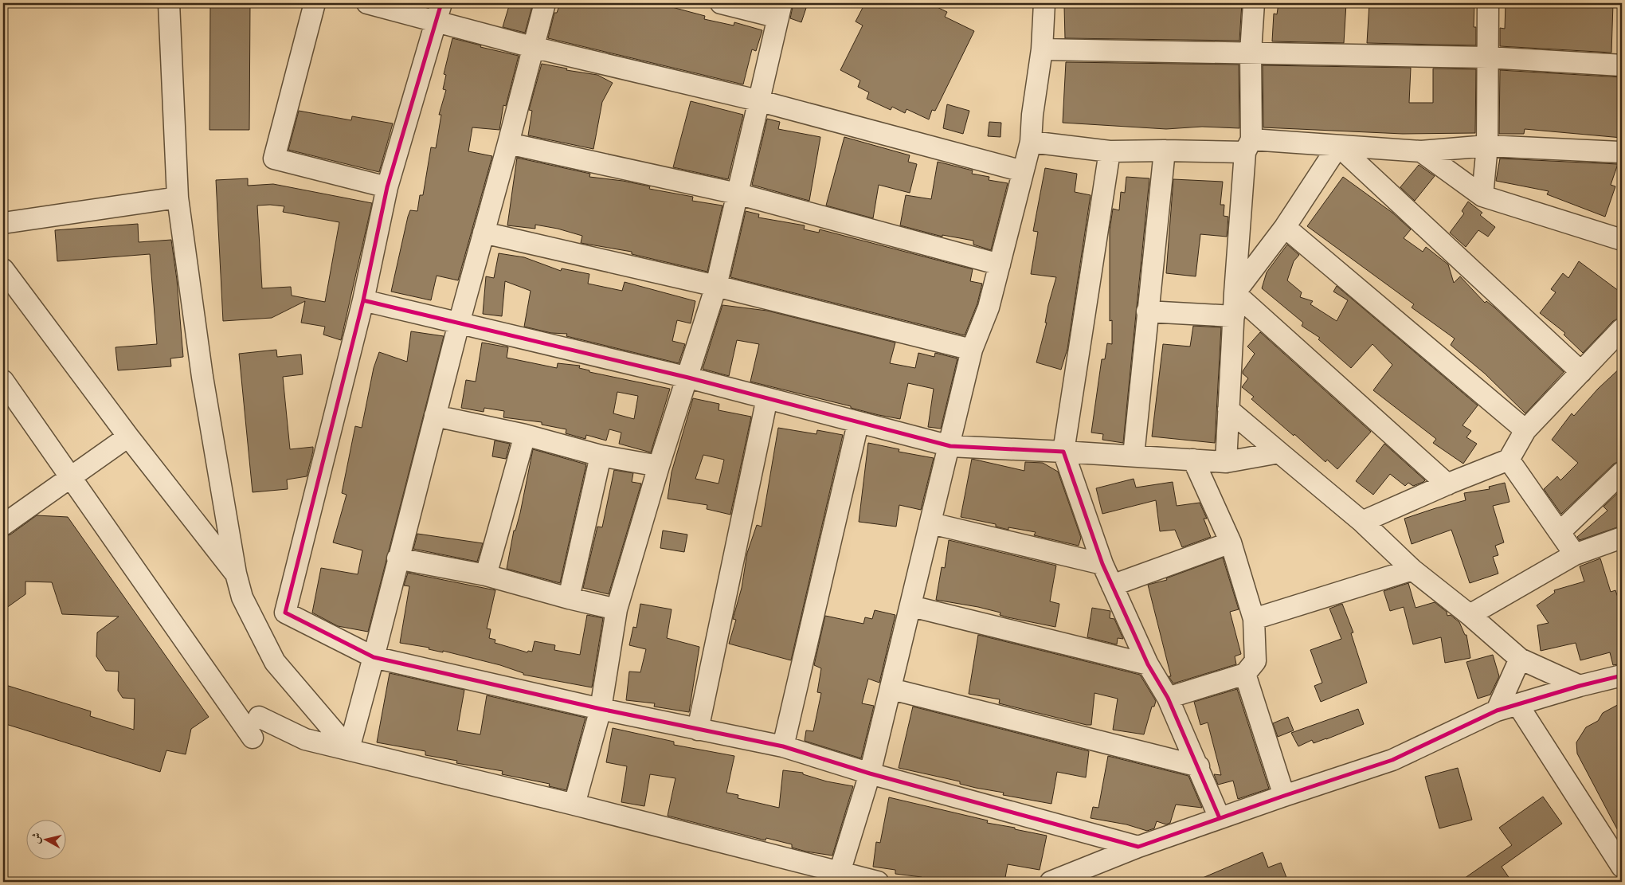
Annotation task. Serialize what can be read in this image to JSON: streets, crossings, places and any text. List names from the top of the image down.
{
  "north": "left"
}
